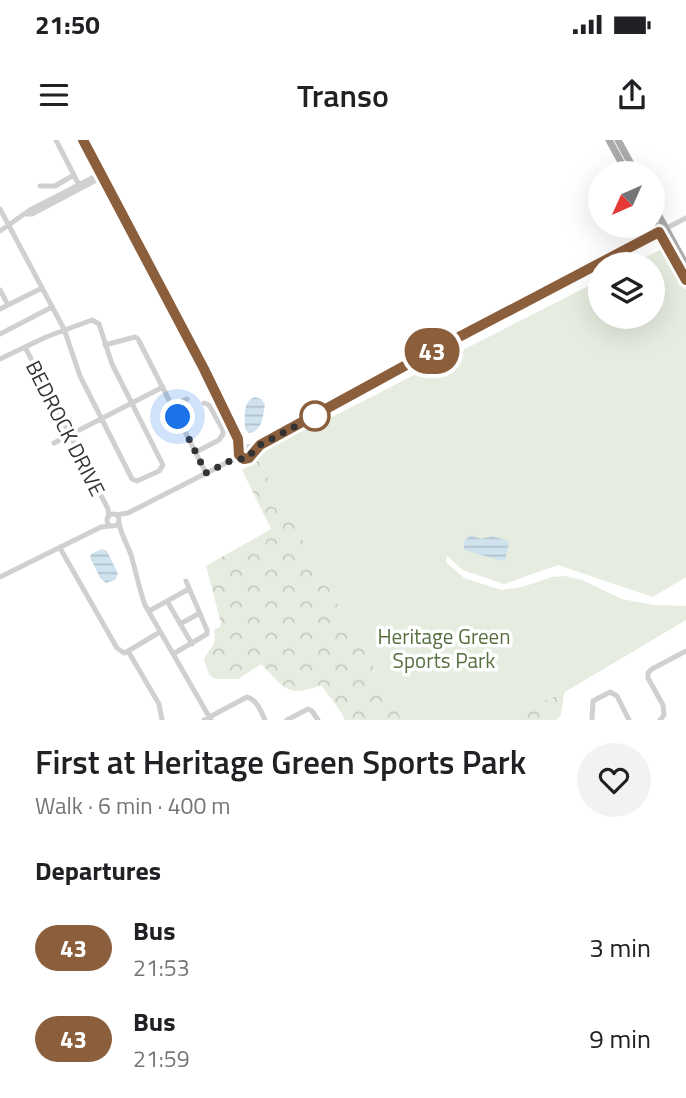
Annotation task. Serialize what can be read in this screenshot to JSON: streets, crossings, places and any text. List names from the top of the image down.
{
  "streets": {
    "street": ["BEDROCK DRIVE"]
  },
  "parks": ["Heritage Green Sports Park"],
  "lines": ["bus line 43"],
  "north": "bottom left",
  "page": {
    "status": "21:50",
    "header": "Transo",
    "on_map": "43",
    "heading": [
      ["First at Heritage Green Sports Park", "Walk · 6 min · 400 m"],
      "Departures"
    ],
    "list": [
      {
        "mark": "43",
        "name": "Bus",
        "note": "21:53",
        "value": "3 min"
      },
      {
        "mark": "43",
        "name": "Bus",
        "note": "21:59",
        "value": "9 min"
      }
    ]
  }
}
